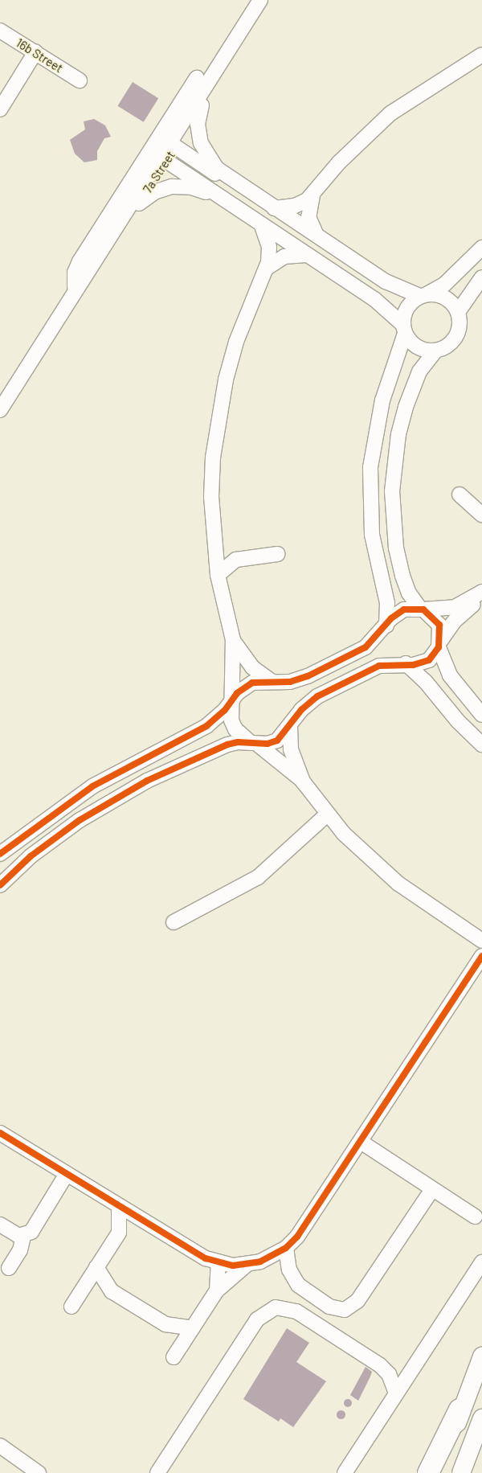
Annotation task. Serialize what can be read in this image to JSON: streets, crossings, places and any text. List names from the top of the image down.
{
  "streets": {
    "street": ["16b Street", "7a Street"]
  }
}
